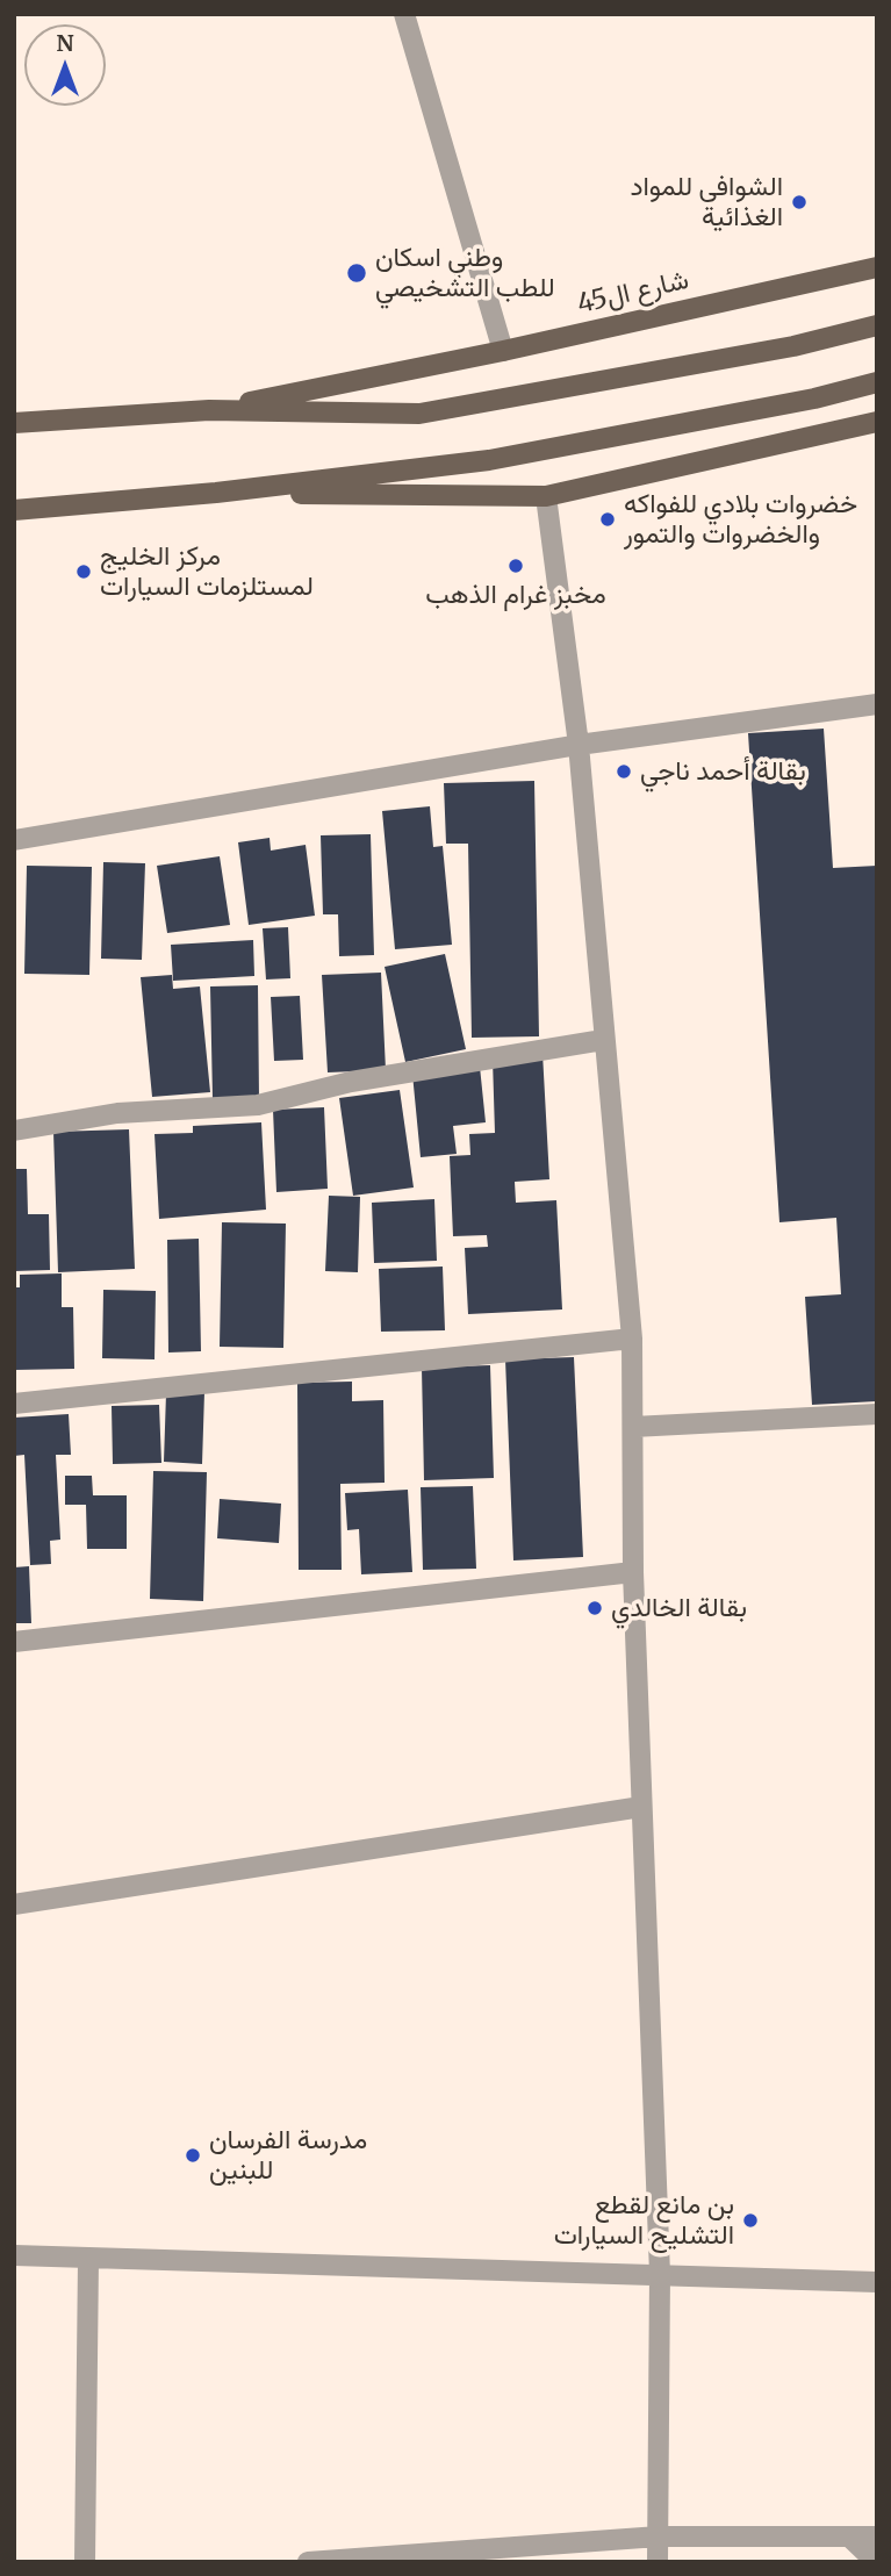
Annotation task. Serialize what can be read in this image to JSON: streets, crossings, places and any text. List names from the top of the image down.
{
  "streets": {
    "main road": ["شارع ال45"]
  },
  "places": [
    "الشوافي للمواد الغذائية",
    "وطني اسكان للطب التشخيصي",
    "خضروات بلادي للفواكه والخضروات والتمور",
    "مخبز غرام الذهب",
    "مركز الخليج لمستلزمات السيارات",
    "بقالة أحمد ناجي",
    "بقالة الخالدي",
    "مدرسة الفرسان للبنين",
    "بن مانع لقطع التشليح السيارات"
  ],
  "north": "top"
}
